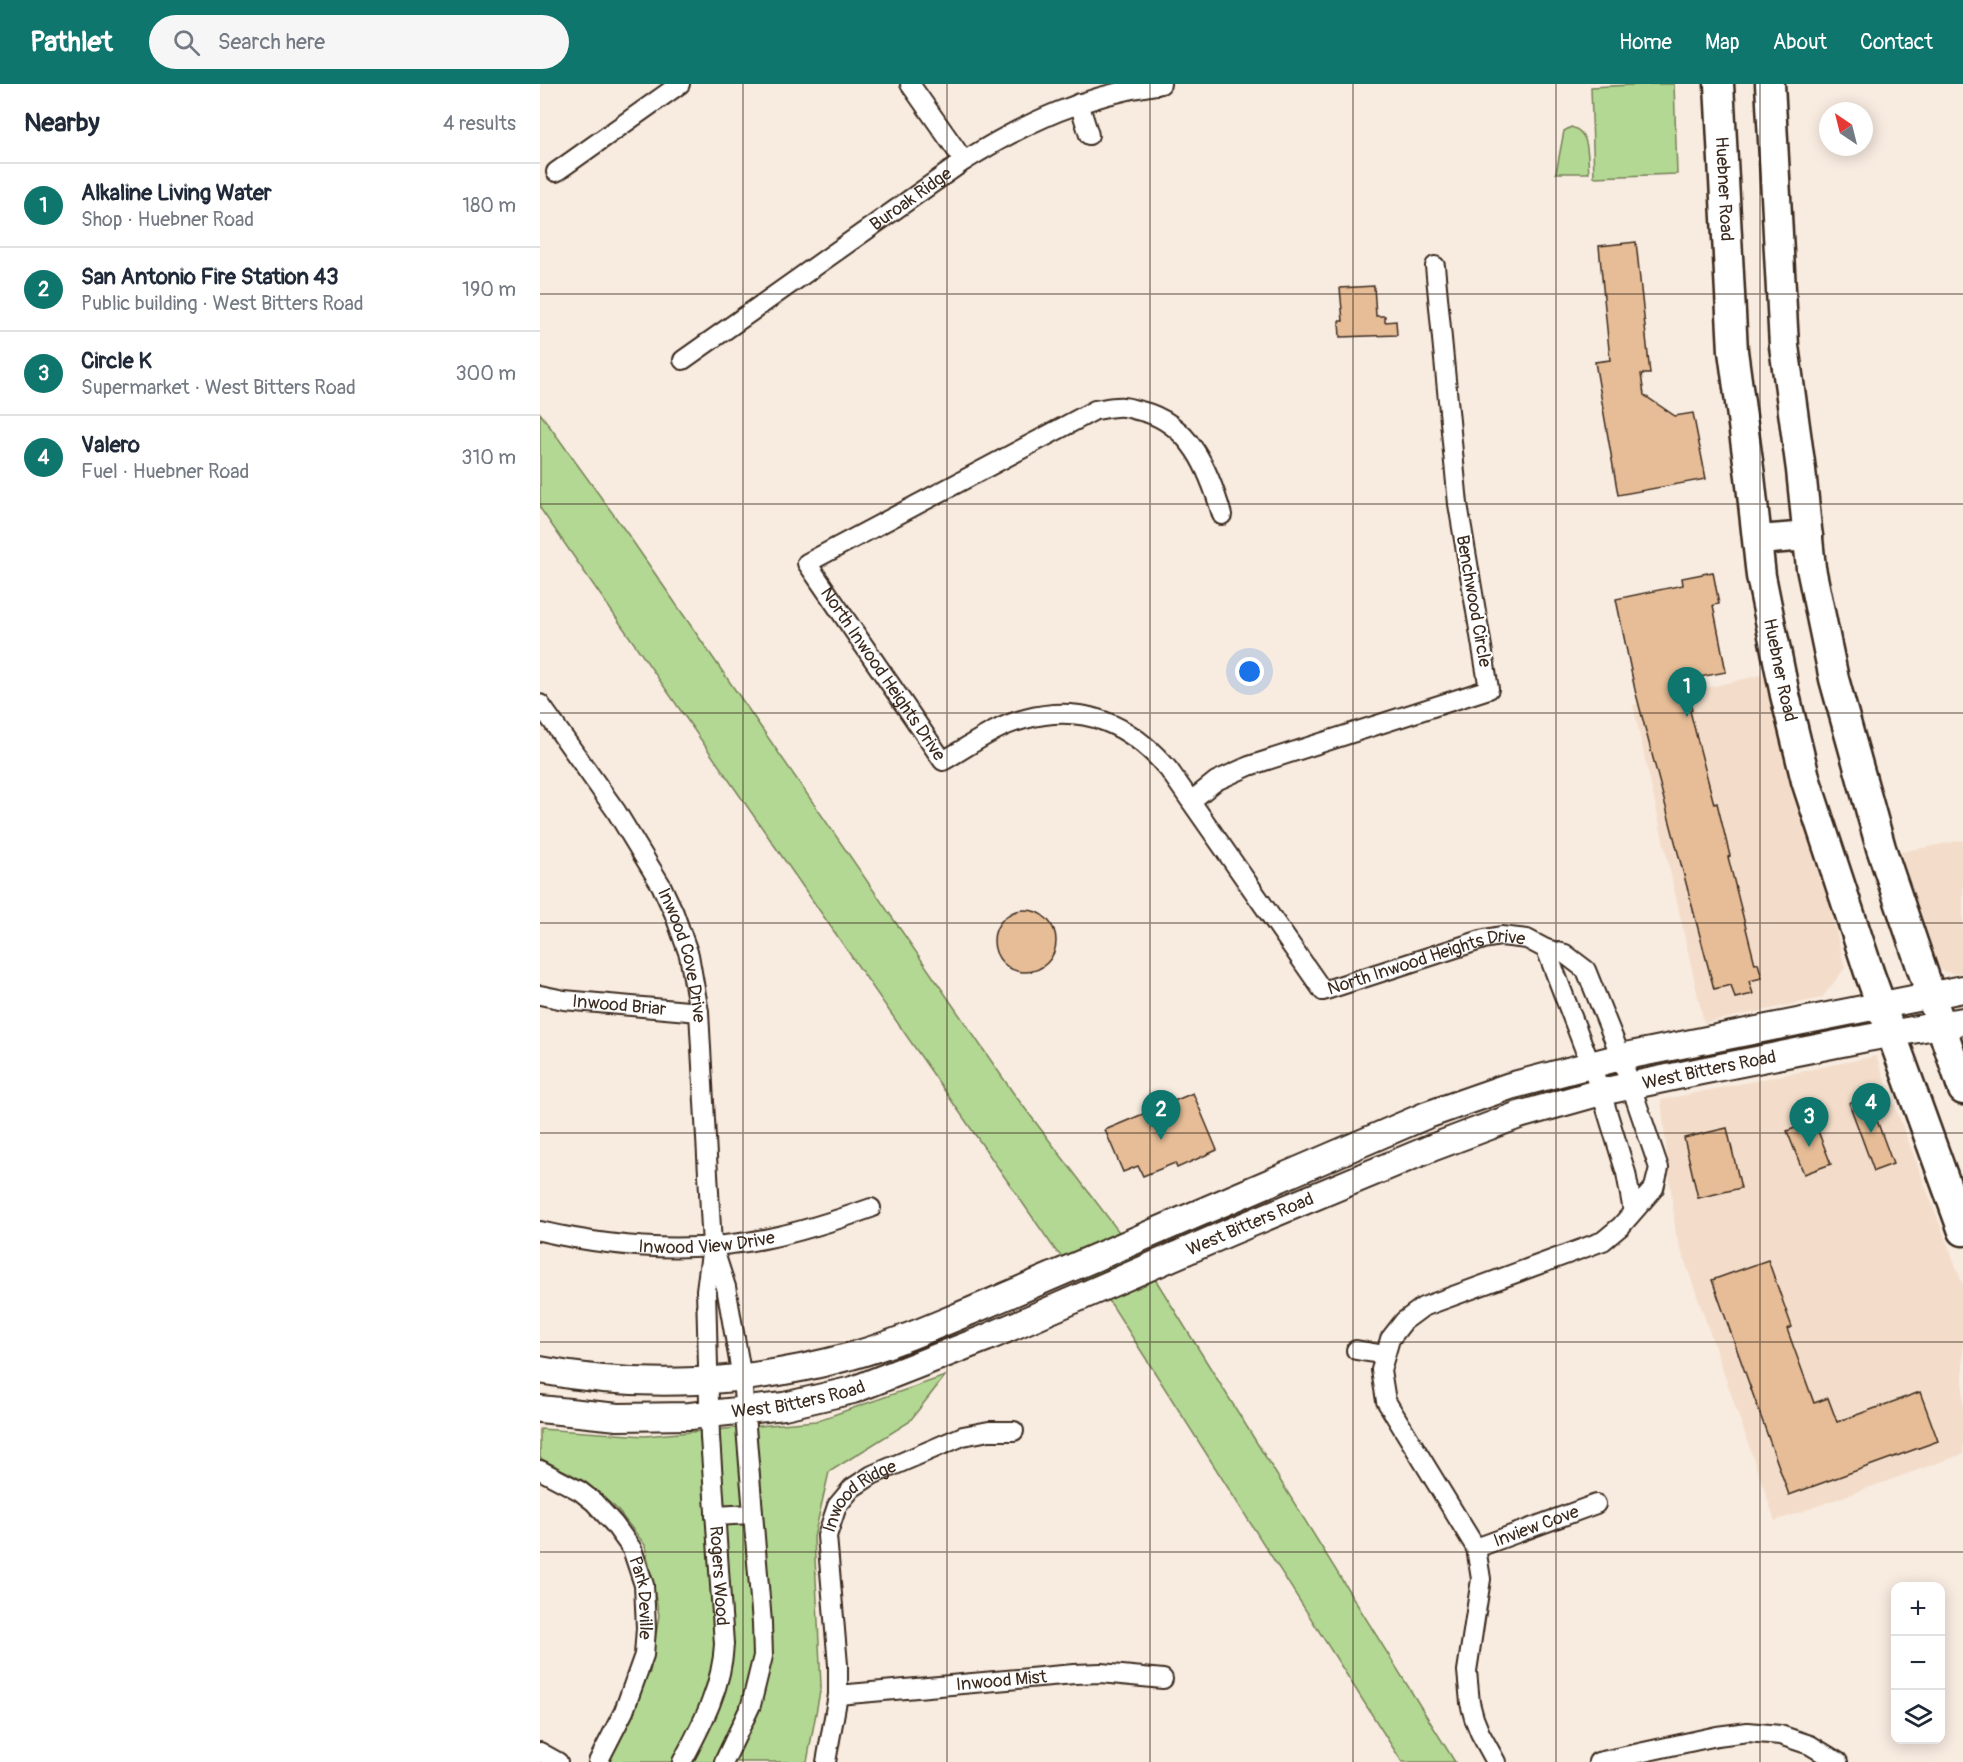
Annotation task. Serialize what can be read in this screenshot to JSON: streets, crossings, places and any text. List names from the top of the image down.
{
  "streets": {
    "main road": ["Huebner Road", "West Bitters Road"],
    "street": [
      "Buroak Ridge",
      "Benchwood Circle",
      "North Inwood Heights Drive",
      "Inwood Cove Drive",
      "Inwood Briar",
      "Inwood View Drive",
      "Inwood Ridge",
      "Inview Cove",
      "Rogers Wood",
      "Park Deville",
      "Inwood Mist"
    ]
  },
  "crossings": [
    ["Huebner Road", "West Bitters Road"],
    ["Benchwood Circle", "North Inwood Heights Drive"],
    ["North Inwood Heights Drive", "West Bitters Road"],
    ["Inwood Cove Drive", "Inwood Briar"],
    ["Inwood Cove Drive", "West Bitters Road"],
    ["Inwood Cove Drive", "Inwood View Drive"],
    ["Inwood Cove Drive", "Rogers Wood"],
    ["West Bitters Road", "Rogers Wood"],
    ["Inwood Ridge", "Inwood Mist"]
  ],
  "north": "top left",
  "page": {
    "header": "Pathlet",
    "search": "Search here",
    "nav": [
      "Home",
      "Map",
      "About",
      "Contact"
    ],
    "heading": ["Nearby", "4 results"],
    "list": [
      {
        "mark": "1",
        "name": "Alkaline Living Water",
        "note": "Shop · Huebner Road",
        "value": "180 m"
      },
      {
        "mark": "2",
        "name": "San Antonio Fire Station 43",
        "note": "Public building · West Bitters Road",
        "value": "190 m"
      },
      {
        "mark": "3",
        "name": "Circle K",
        "note": "Supermarket · West Bitters Road",
        "value": "300 m"
      },
      {
        "mark": "4",
        "name": "Valero",
        "note": "Fuel · Huebner Road",
        "value": "310 m"
      }
    ],
    "pins": [
      "1",
      "4",
      "2",
      "3"
    ],
    "map_buttons": ["+", "−"]
  }
}
